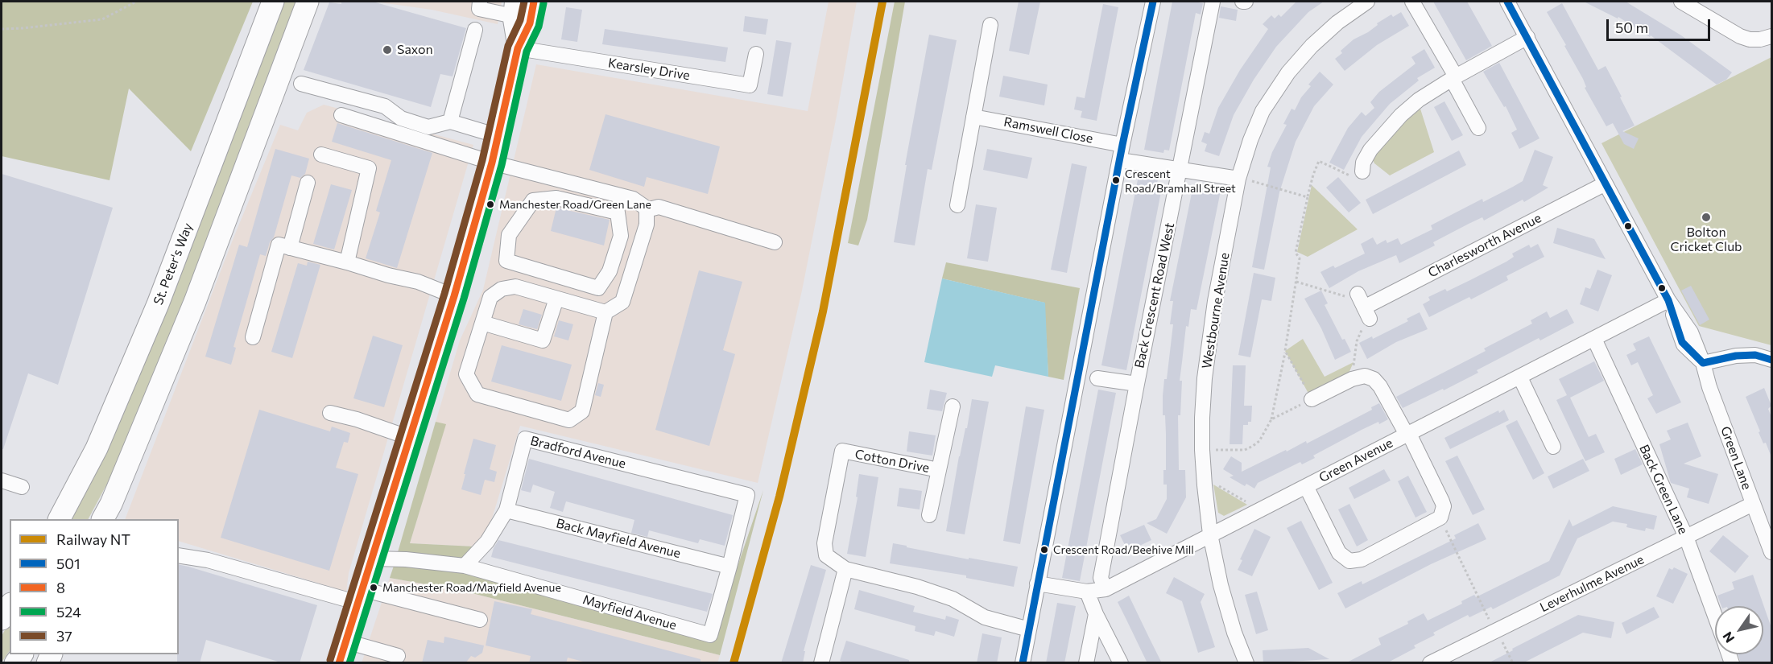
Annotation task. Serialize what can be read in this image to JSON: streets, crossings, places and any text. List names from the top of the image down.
{
  "streets": {
    "highway": ["St. Peter's Way"],
    "street": [
      "Kearsley Drive",
      "Ramswell Close",
      "Charlesworth Avenue",
      "Back Crescent Road West",
      "Westbourne Avenue",
      "Bradford Avenue",
      "Green Lane",
      "Green Avenue",
      "Cotton Drive",
      "Back Green Lane",
      "Back Mayfield Avenue",
      "Leverhulme Avenue",
      "Mayfield Avenue"
    ]
  },
  "crossings": [
    ["Back Crescent Road West", "Green Avenue"],
    ["Westbourne Avenue", "Green Avenue"],
    ["Bradford Avenue", "Back Mayfield Avenue"],
    ["Bradford Avenue", "Mayfield Avenue"],
    ["Green Lane", "Leverhulme Avenue"],
    ["Green Avenue", "Back Green Lane"],
    ["Back Green Lane", "Leverhulme Avenue"],
    ["Back Mayfield Avenue", "Mayfield Avenue"]
  ],
  "places": [
    "Saxon",
    "Crescent Road/Bramhall Street",
    "Manchester Road/Green Lane",
    "Bolton Cricket Club",
    "Crescent Road/Beehive Mill",
    "Manchester Road/Mayfield Avenue"
  ],
  "lines": [
    "rail line NT",
    "transit line 501",
    "transit line 8",
    "transit line 37",
    "transit line 524"
  ],
  "legend": [
    "Railway NT",
    "501",
    "8",
    "524",
    "37"
  ],
  "scale_bar": "50 m",
  "north": "bottom left"
}
